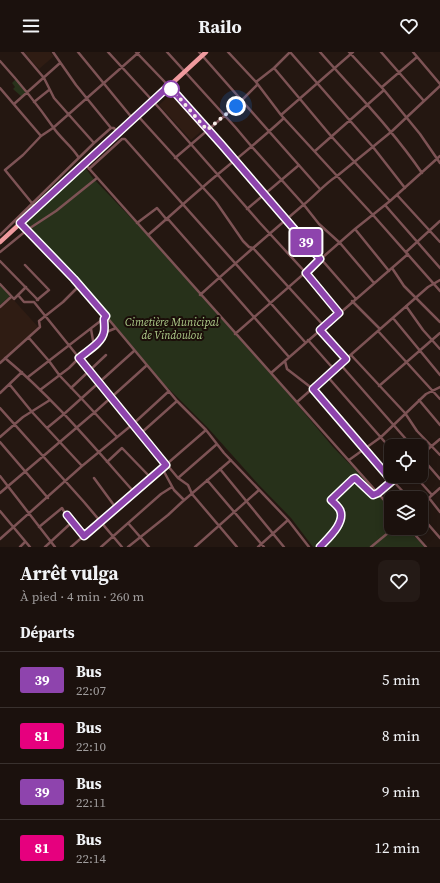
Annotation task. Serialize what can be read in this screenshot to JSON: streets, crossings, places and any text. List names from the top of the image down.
{
  "parks": ["Cimetière Municipal de Vindoulou"],
  "lines": ["bus line 39"],
  "page": {
    "header": "Railo",
    "on_map": "39",
    "heading": [
      ["Arrêt vulga", "À pied · 4 min · 260 m"],
      "Départs"
    ],
    "list": [
      {
        "mark": "39",
        "name": "Bus",
        "note": "22:07",
        "value": "5 min"
      },
      {
        "mark": "81",
        "name": "Bus",
        "note": "22:10",
        "value": "8 min"
      },
      {
        "mark": "39",
        "name": "Bus",
        "note": "22:11",
        "value": "9 min"
      },
      {
        "mark": "81",
        "name": "Bus",
        "note": "22:14",
        "value": "12 min"
      }
    ]
  }
}
